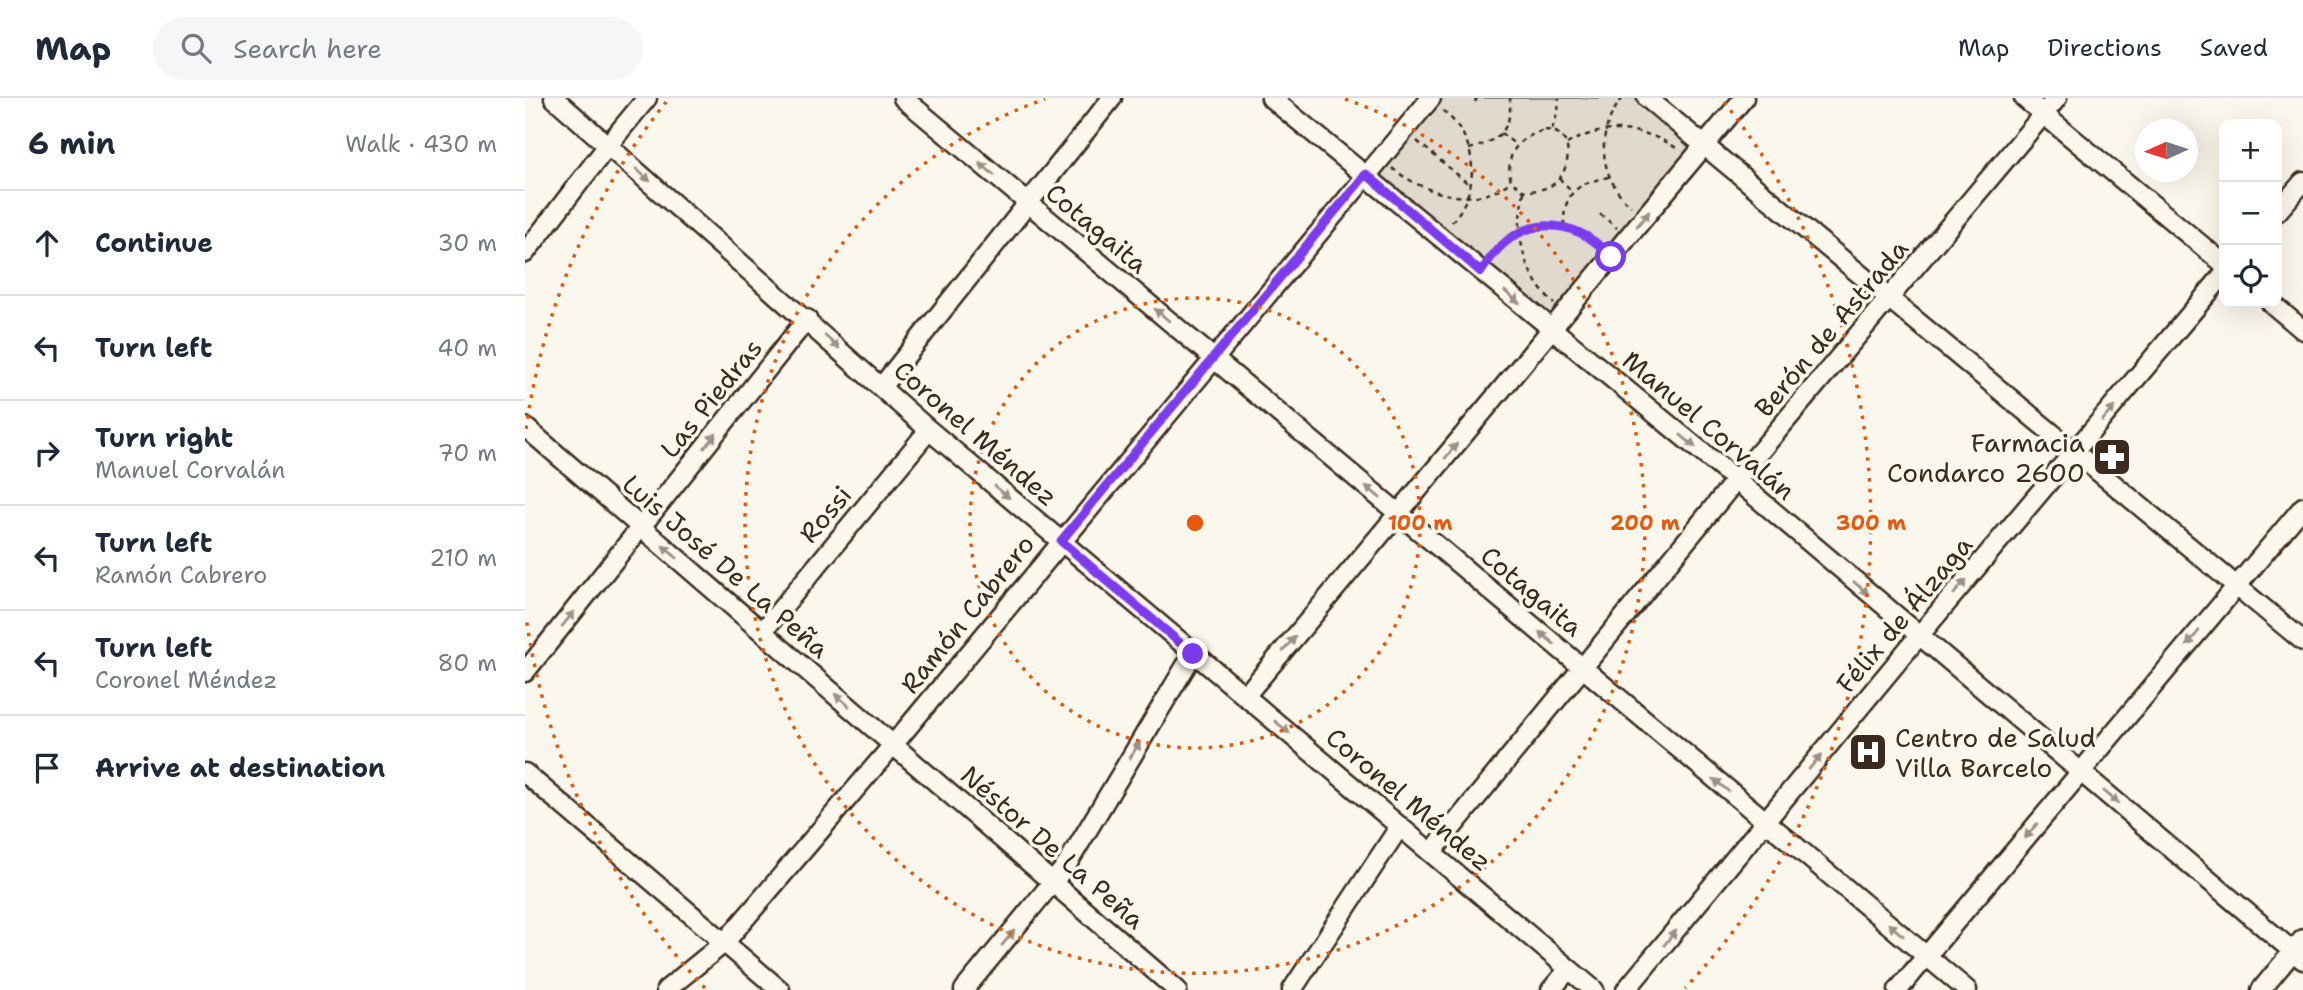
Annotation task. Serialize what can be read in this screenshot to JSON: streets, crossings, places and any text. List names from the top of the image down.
{
  "streets": {
    "street": [
      "Cotagaita",
      "Berón de Astrada",
      "Las Piedras",
      "Manuel Corvalán",
      "Coronel Méndez",
      "Rossi",
      "Luis José De La Peña",
      "Ramón Cabrero",
      "Félix de Álzaga",
      "Néstor De La Peña"
    ]
  },
  "crossings": [
    ["Cotagaita", "Berón de Astrada"],
    ["Cotagaita", "Ramón Cabrero"],
    ["Cotagaita", "Félix de Álzaga"],
    ["Berón de Astrada", "Manuel Corvalán"],
    ["Berón de Astrada", "Coronel Méndez"],
    ["Las Piedras", "Coronel Méndez"],
    ["Las Piedras", "Luis José De La Peña"],
    ["Manuel Corvalán", "Ramón Cabrero"],
    ["Manuel Corvalán", "Félix de Álzaga"],
    ["Coronel Méndez", "Rossi"],
    ["Coronel Méndez", "Ramón Cabrero"],
    ["Rossi", "Luis José De La Peña"],
    ["Luis José De La Peña", "Ramón Cabrero"],
    ["Luis José De La Peña", "Néstor De La Peña"],
    ["Ramón Cabrero", "Néstor De La Peña"]
  ],
  "one_way": [
    "Cotagaita",
    "Las Piedras",
    "Manuel Corvalán",
    "Coronel Méndez",
    "Luis José De La Peña",
    "Félix de Álzaga"
  ],
  "places": {
    "pharmacy": ["Farmacia Condarco 2600"],
    "hospital": ["Centro de Salud Villa Barcelo"]
  },
  "north": "left",
  "page": {
    "header": "Map",
    "search": "Search here",
    "nav": ["Map", "Directions", "Saved"],
    "heading": ["6 min", "Walk · 430 m"],
    "map_buttons": ["+", "−"],
    "list": [
      ["Continue", "30 m"],
      ["Turn left", "40 m"],
      ["Turn right", "Manuel Corvalán", "70 m"],
      ["Turn left", "Ramón Cabrero", "210 m"],
      ["Turn left", "Coronel Méndez", "80 m"],
      "Arrive at destination"
    ]
  },
  "rings": ["100 m", "200 m", "300 m"]
}
